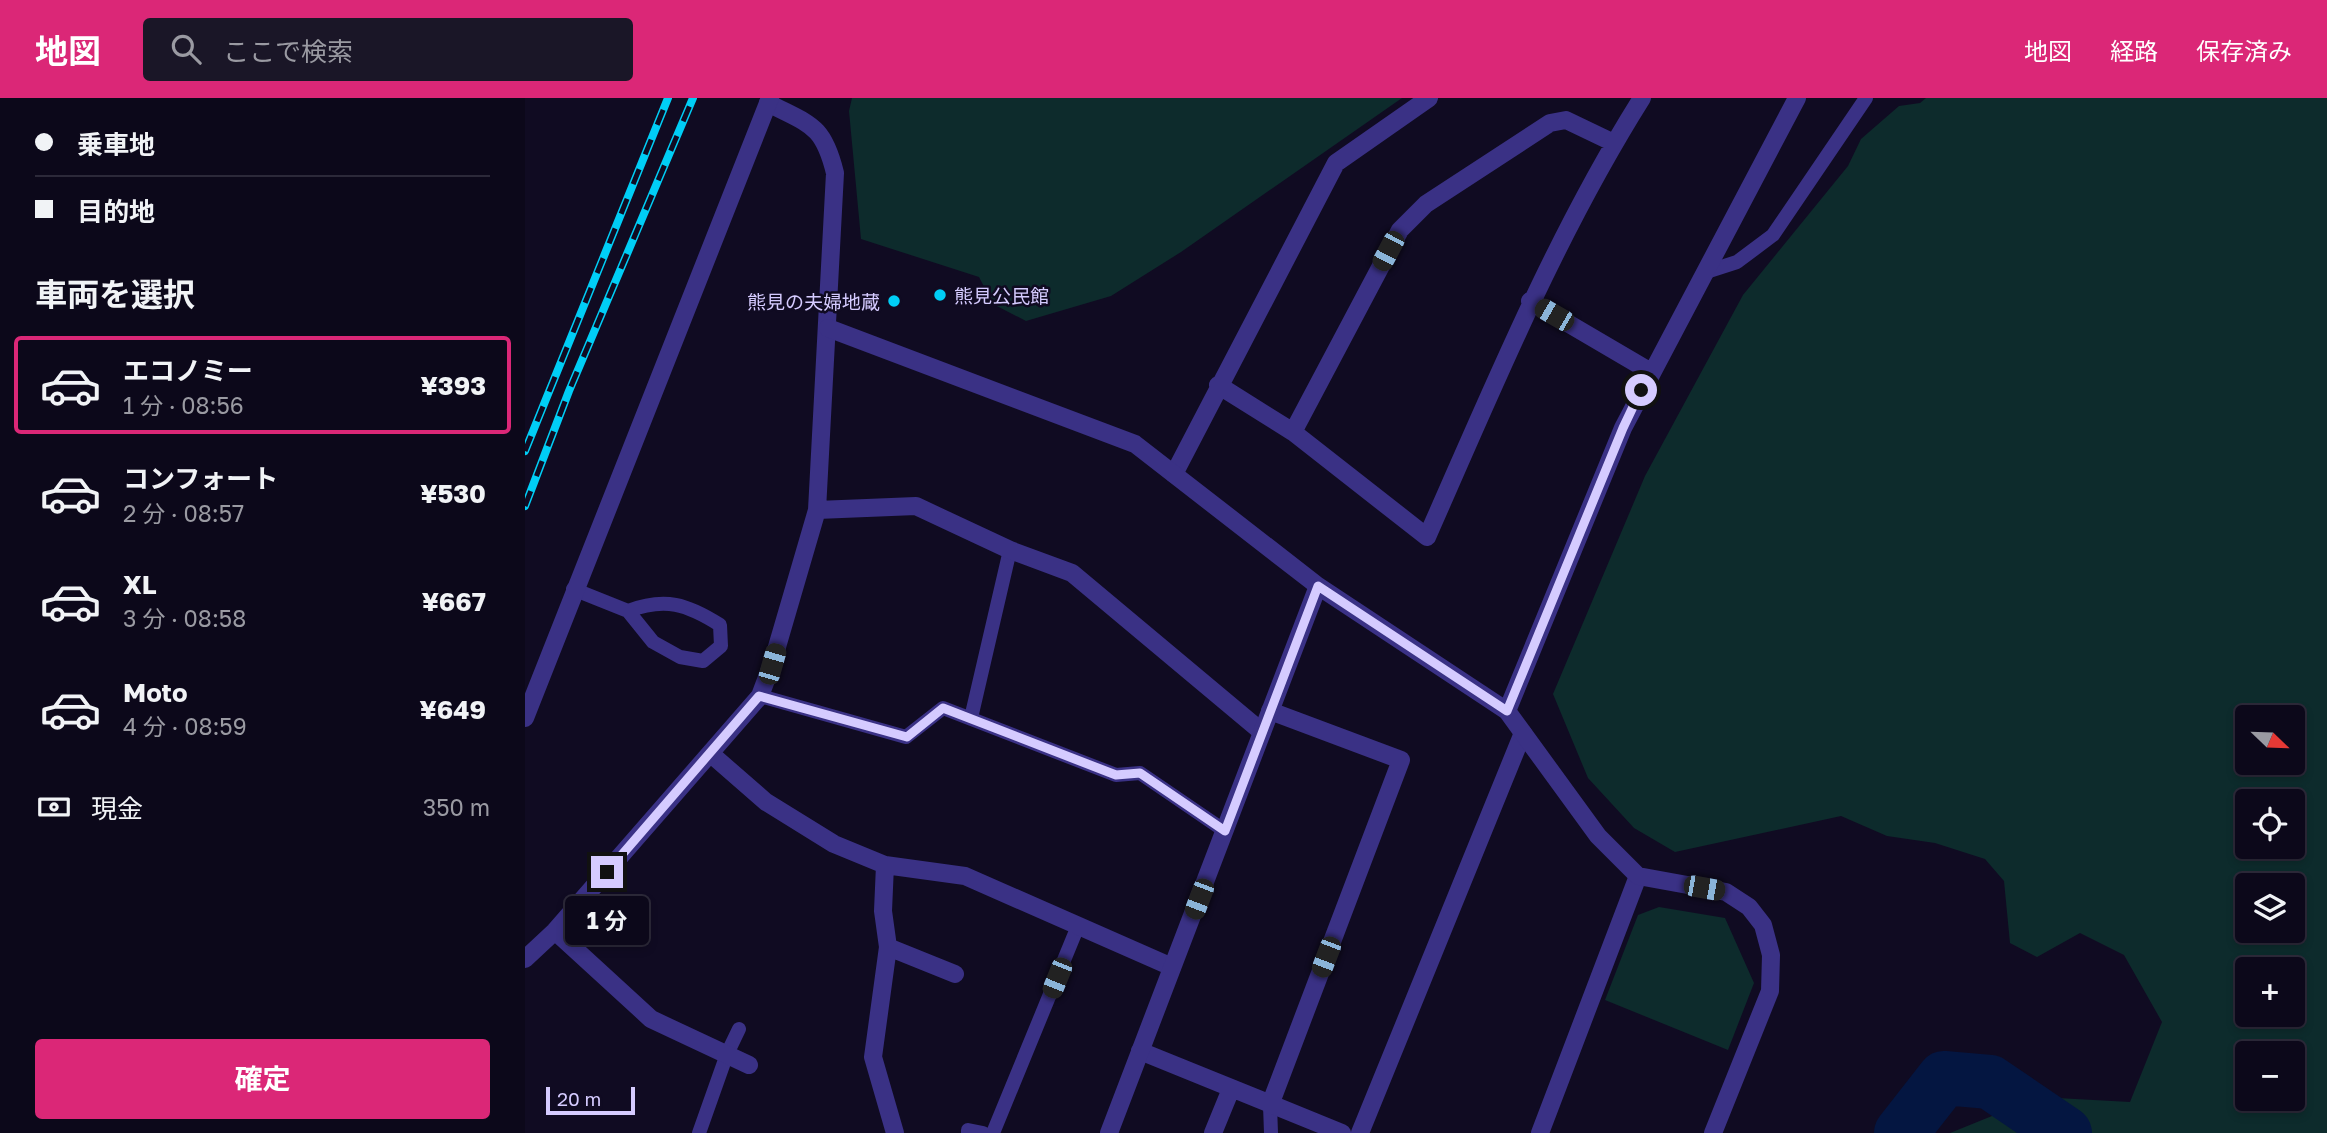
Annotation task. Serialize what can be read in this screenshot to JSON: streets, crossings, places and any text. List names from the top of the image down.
{
  "places": ["熊見公民館", "熊見の夫婦地蔵"],
  "scale_bar": "20 m",
  "north": "bottom right",
  "page": {
    "header": "地図",
    "search": "ここで検索",
    "nav": ["地図", "経路", "保存済み"],
    "banner": ["乗車地", "目的地"],
    "heading": "車両を選択",
    "list": [
      {
        "name": "エコノミー",
        "note": "1 分 · 08:56",
        "value": "¥393"
      },
      {
        "name": "コンフォート",
        "note": "2 分 · 08:57",
        "value": "¥530"
      },
      {
        "name": "XL",
        "note": "3 分 · 08:58",
        "value": "¥667"
      },
      {
        "name": "Moto",
        "note": "4 分 · 08:59",
        "value": "¥649"
      }
    ],
    "map_buttons": ["+", "−"],
    "pay": ["現金", "350 m"],
    "bubble": "1 分",
    "buttons": "確定",
    "scale": "20 m"
  }
}
